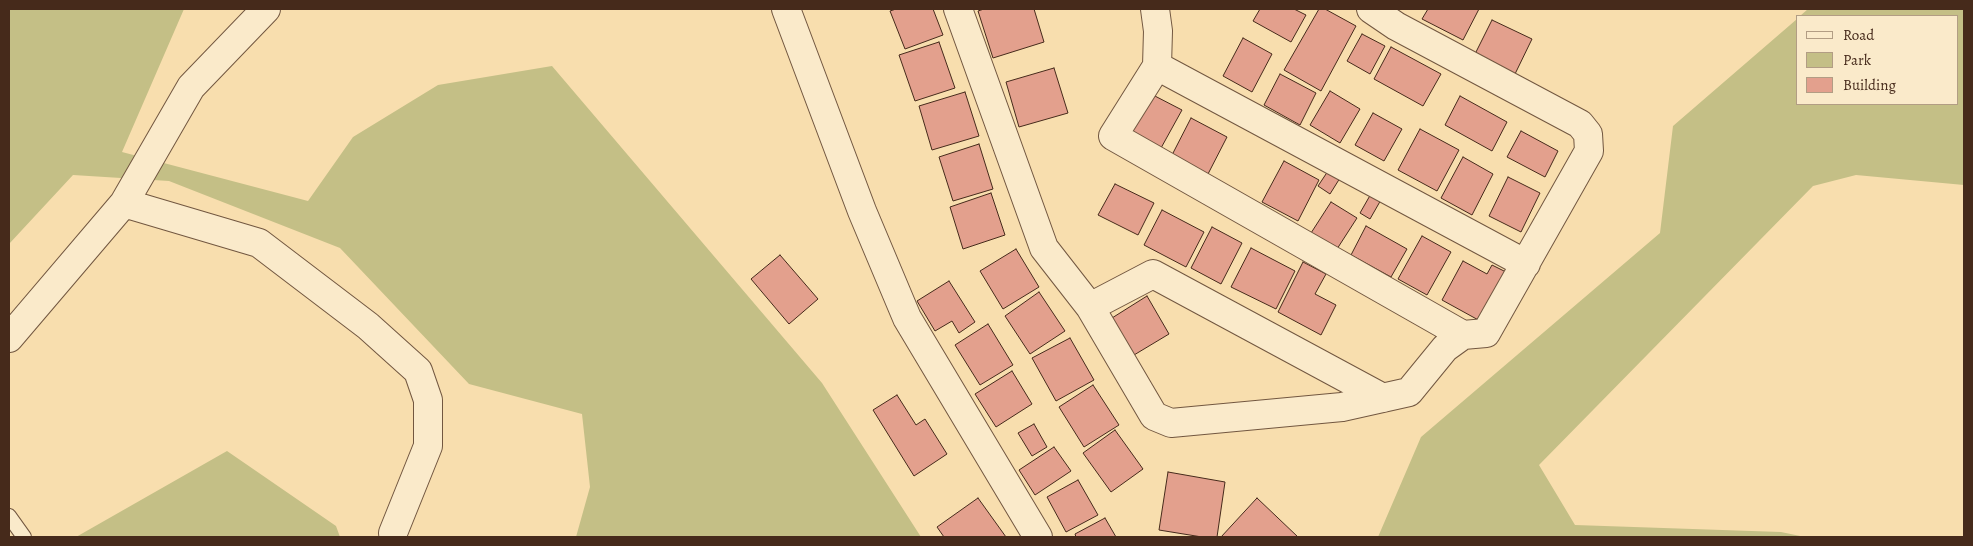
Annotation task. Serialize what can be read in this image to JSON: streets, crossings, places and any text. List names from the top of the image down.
{
  "legend": ["Road", "Park", "Building"]
}
